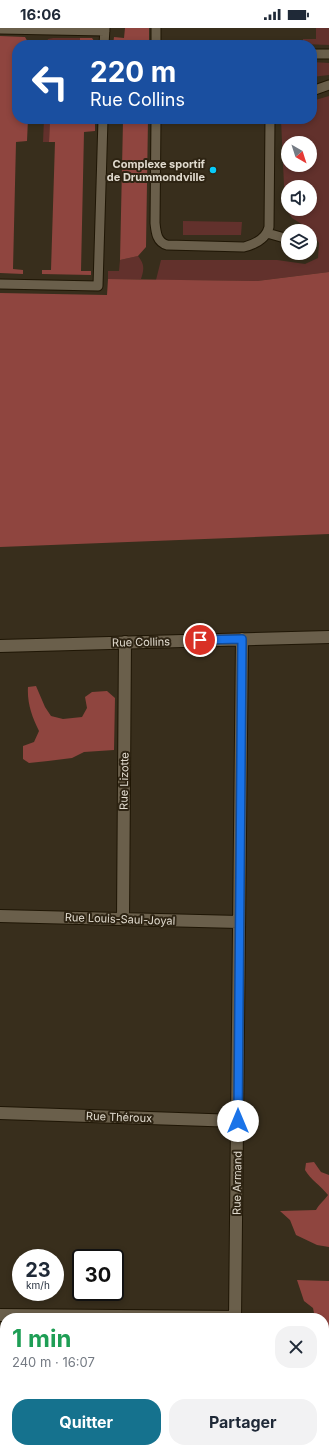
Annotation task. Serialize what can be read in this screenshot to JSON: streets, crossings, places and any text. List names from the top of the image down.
{
  "streets": {
    "street": [
      "Rue Collins",
      "Rue Lizotte",
      "Rue Louis-Saul-Joyal",
      "Rue Théroux",
      "Rue Armand"
    ]
  },
  "crossings": [
    ["Rue Collins", "Rue Lizotte"],
    ["Rue Collins", "Rue Armand"],
    ["Rue Lizotte", "Rue Louis-Saul-Joyal"],
    ["Rue Louis-Saul-Joyal", "Rue Armand"],
    ["Rue Théroux", "Rue Armand"]
  ],
  "places": ["Complexe sportif de Drummondville"],
  "north": "bottom right",
  "page": {
    "status": "16:06",
    "turn": ["220 m", "Rue Collins"],
    "speed": "23 km/h",
    "limit": "30",
    "heading": ["1 min", "240 m · 16:07"],
    "buttons": ["Quitter", "Partager"]
  }
}
